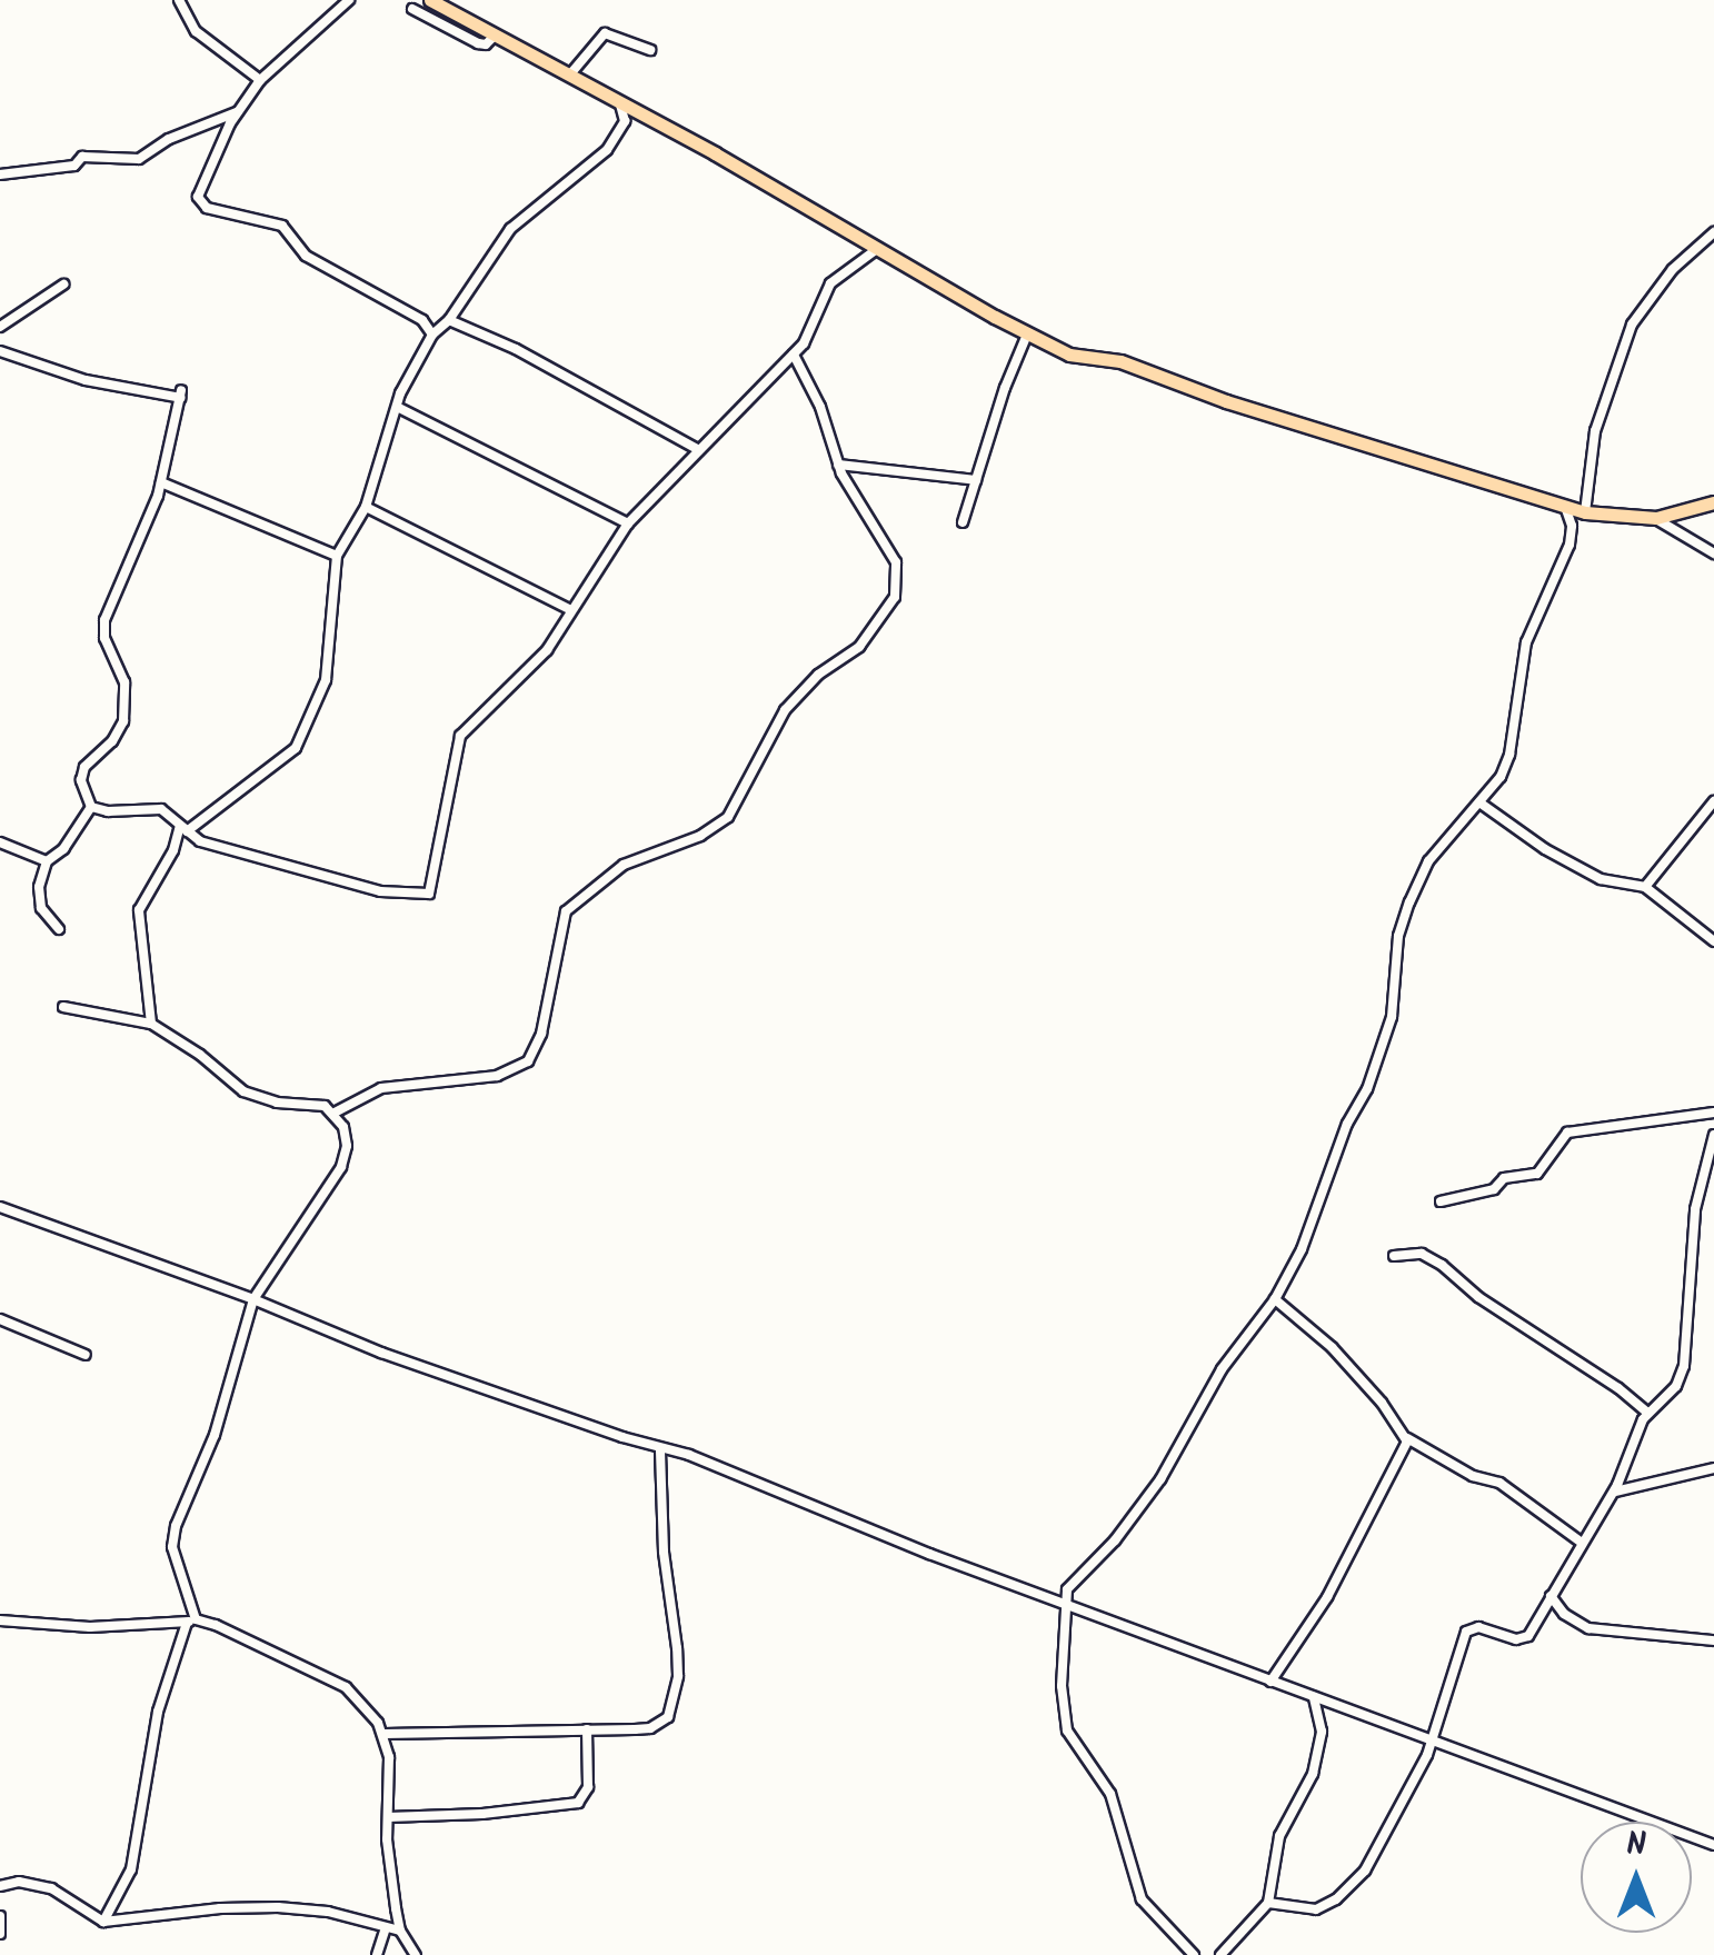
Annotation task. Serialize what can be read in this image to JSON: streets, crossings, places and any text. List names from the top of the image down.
{
  "north": "top"
}
